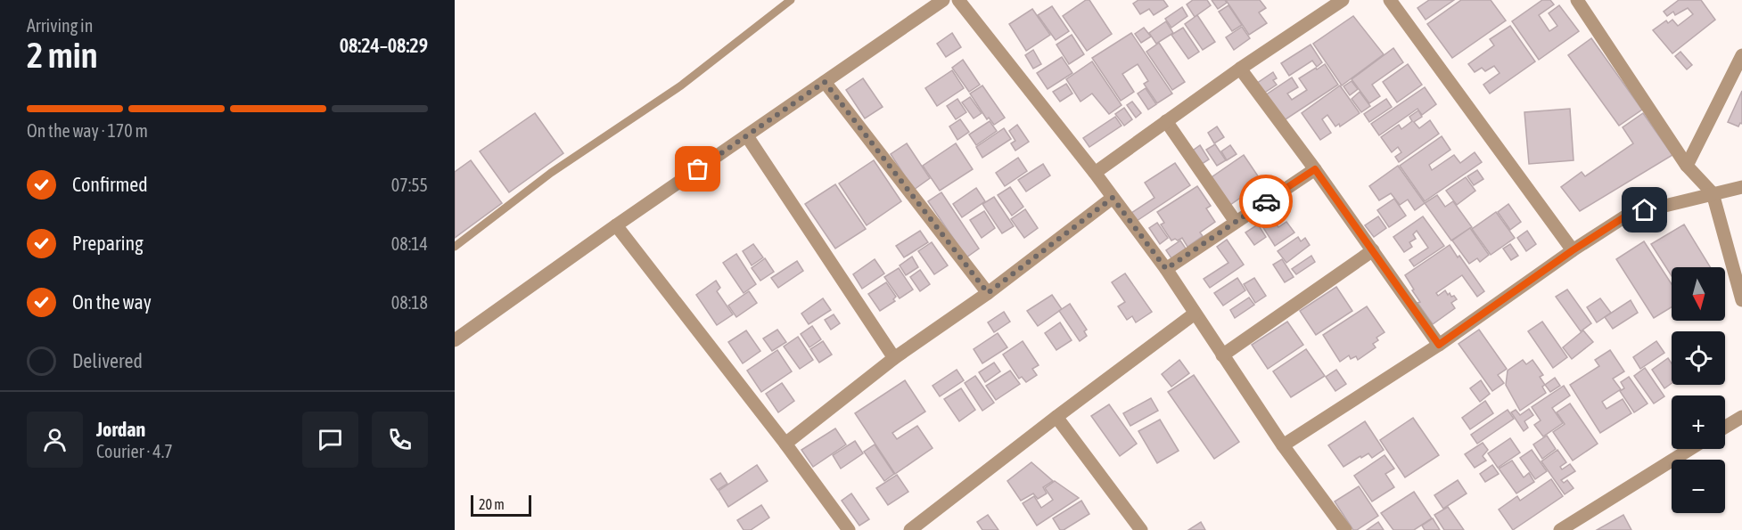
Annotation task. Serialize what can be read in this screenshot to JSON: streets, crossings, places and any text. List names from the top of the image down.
{
  "scale_bar": "20 m",
  "north": "bottom",
  "page": {
    "heading": ["2 min", "Arriving in", "08:24–08:29"],
    "panel": ["Jordan", "Courier · 4.7"],
    "bar": "On the way · 170 m",
    "list": [
      ["Confirmed", "07:55"],
      ["Preparing", "08:14"],
      ["On the way", "08:18"],
      "Delivered"
    ],
    "map_buttons": ["+", "−"],
    "scale": "20 m"
  }
}
